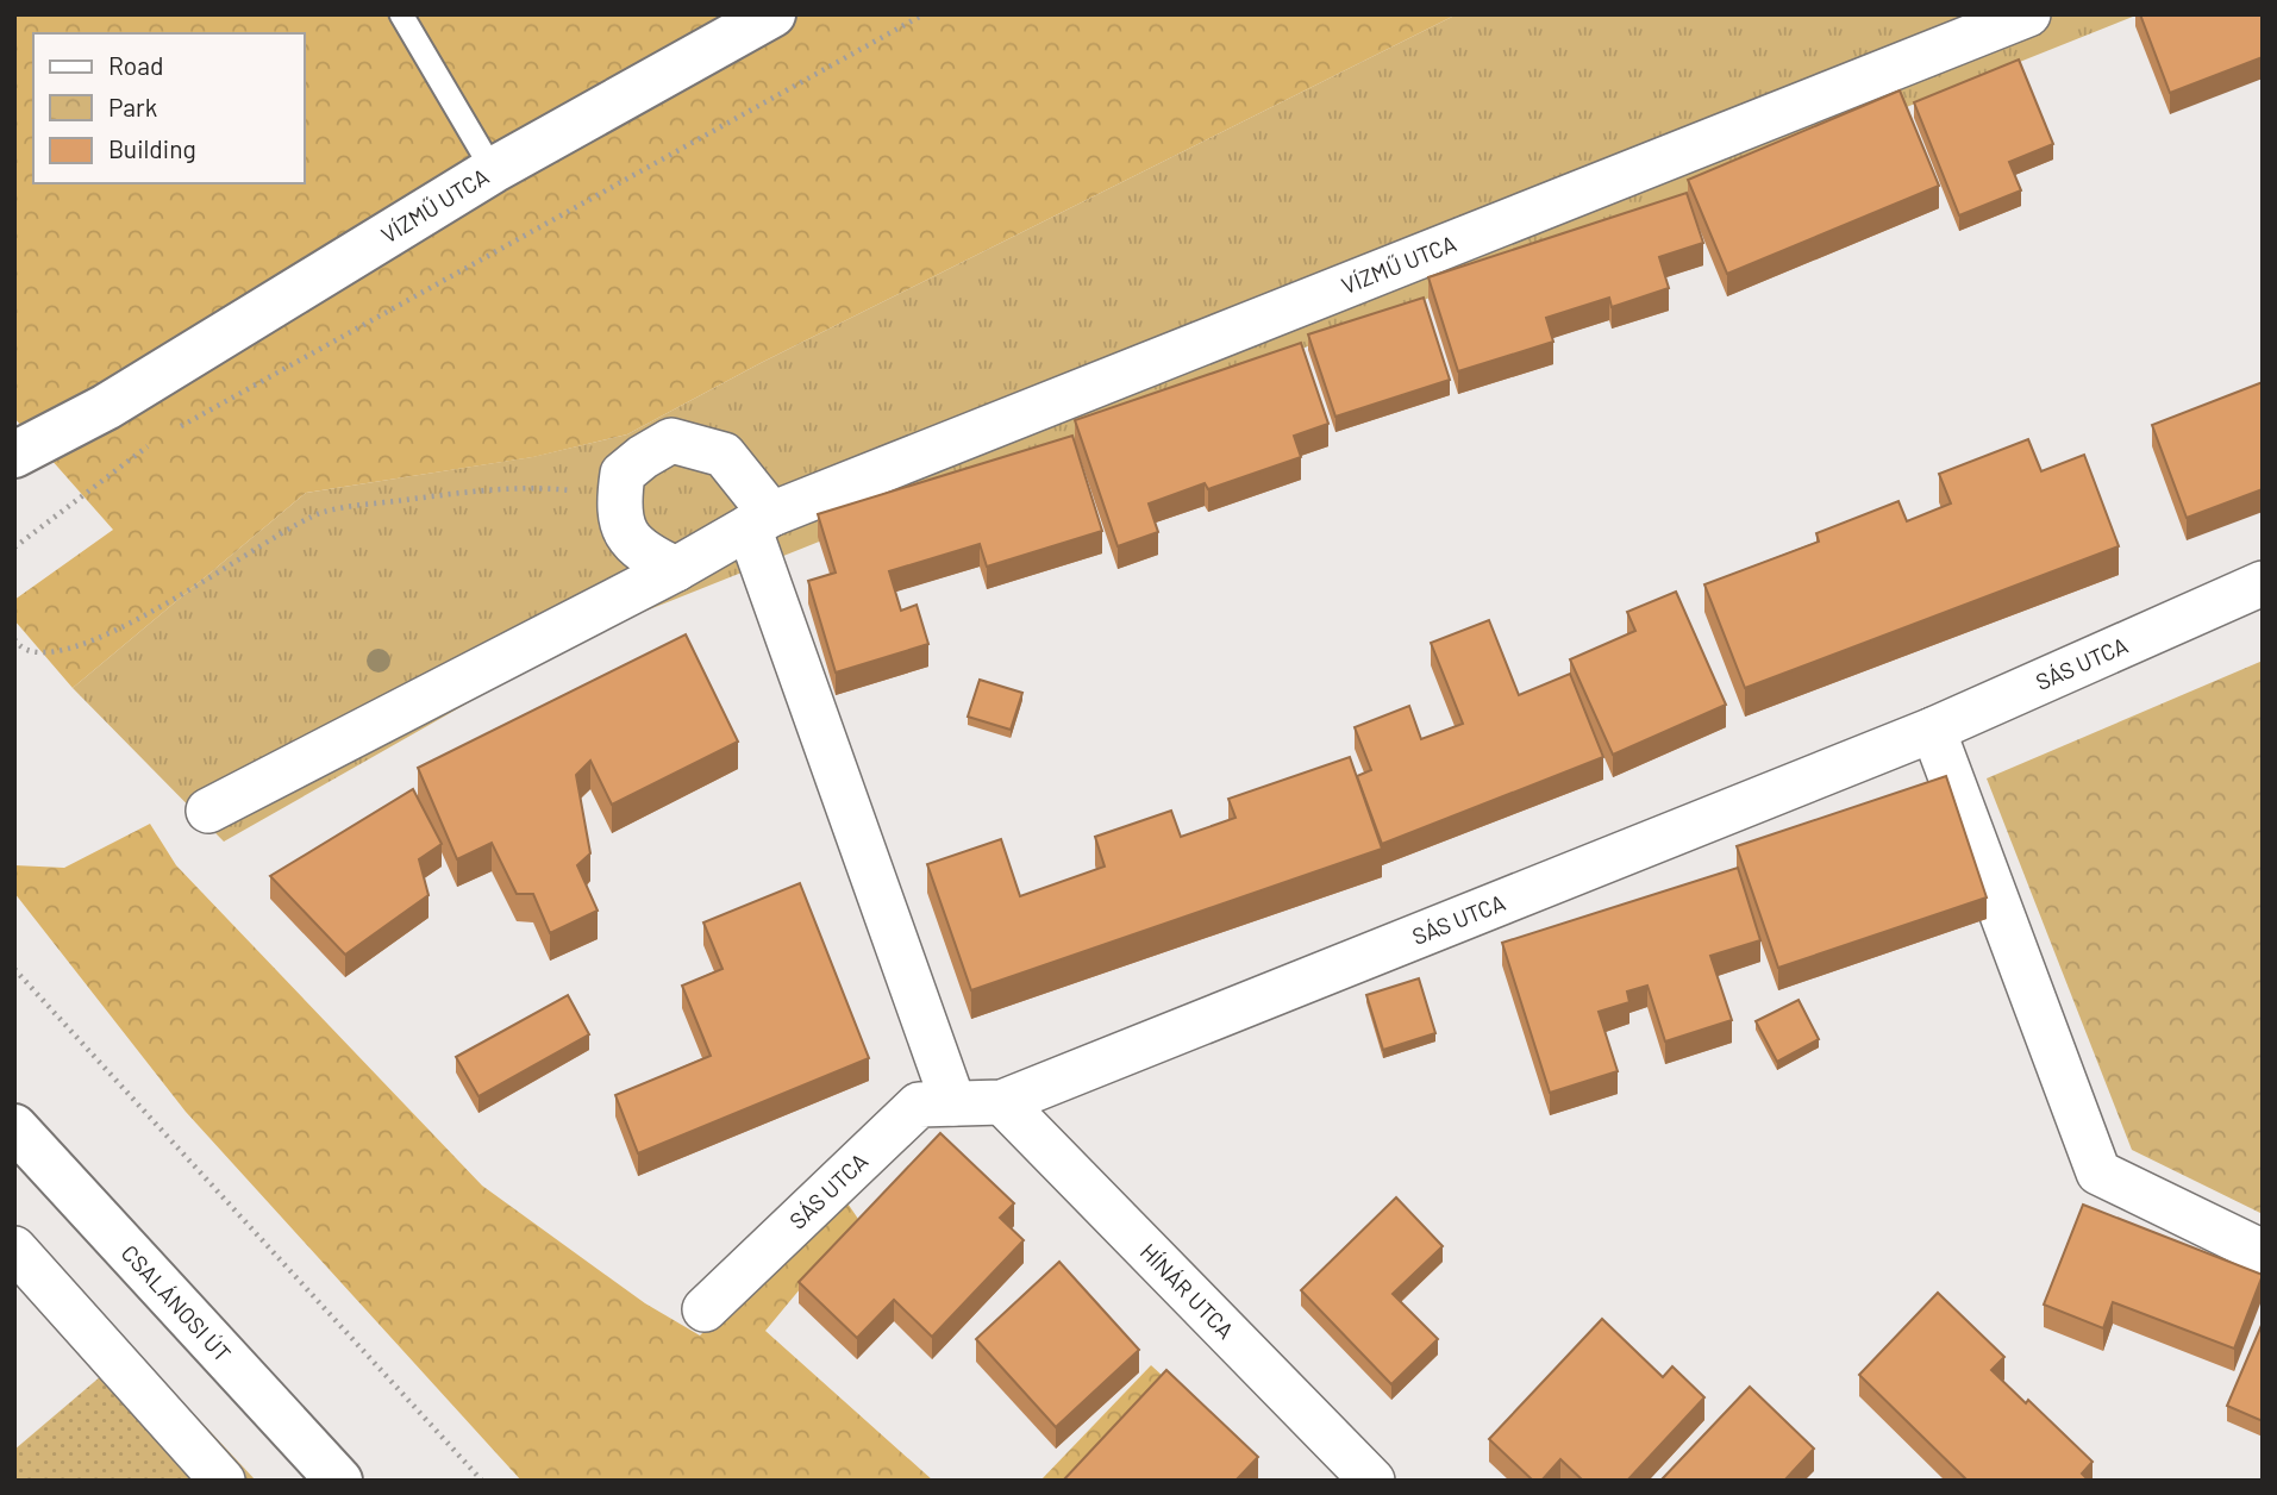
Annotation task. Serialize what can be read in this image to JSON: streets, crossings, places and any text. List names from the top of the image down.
{
  "streets": {
    "main road": ["VÍZMŰ UTCA", "CSALÁNOSI ÚT"],
    "street": ["SÁS UTCA", "HÍNÁR UTCA"]
  },
  "crossings": [
    ["SÁS UTCA", "HÍNÁR UTCA"]
  ],
  "legend": ["Road", "Park", "Building"]
}
